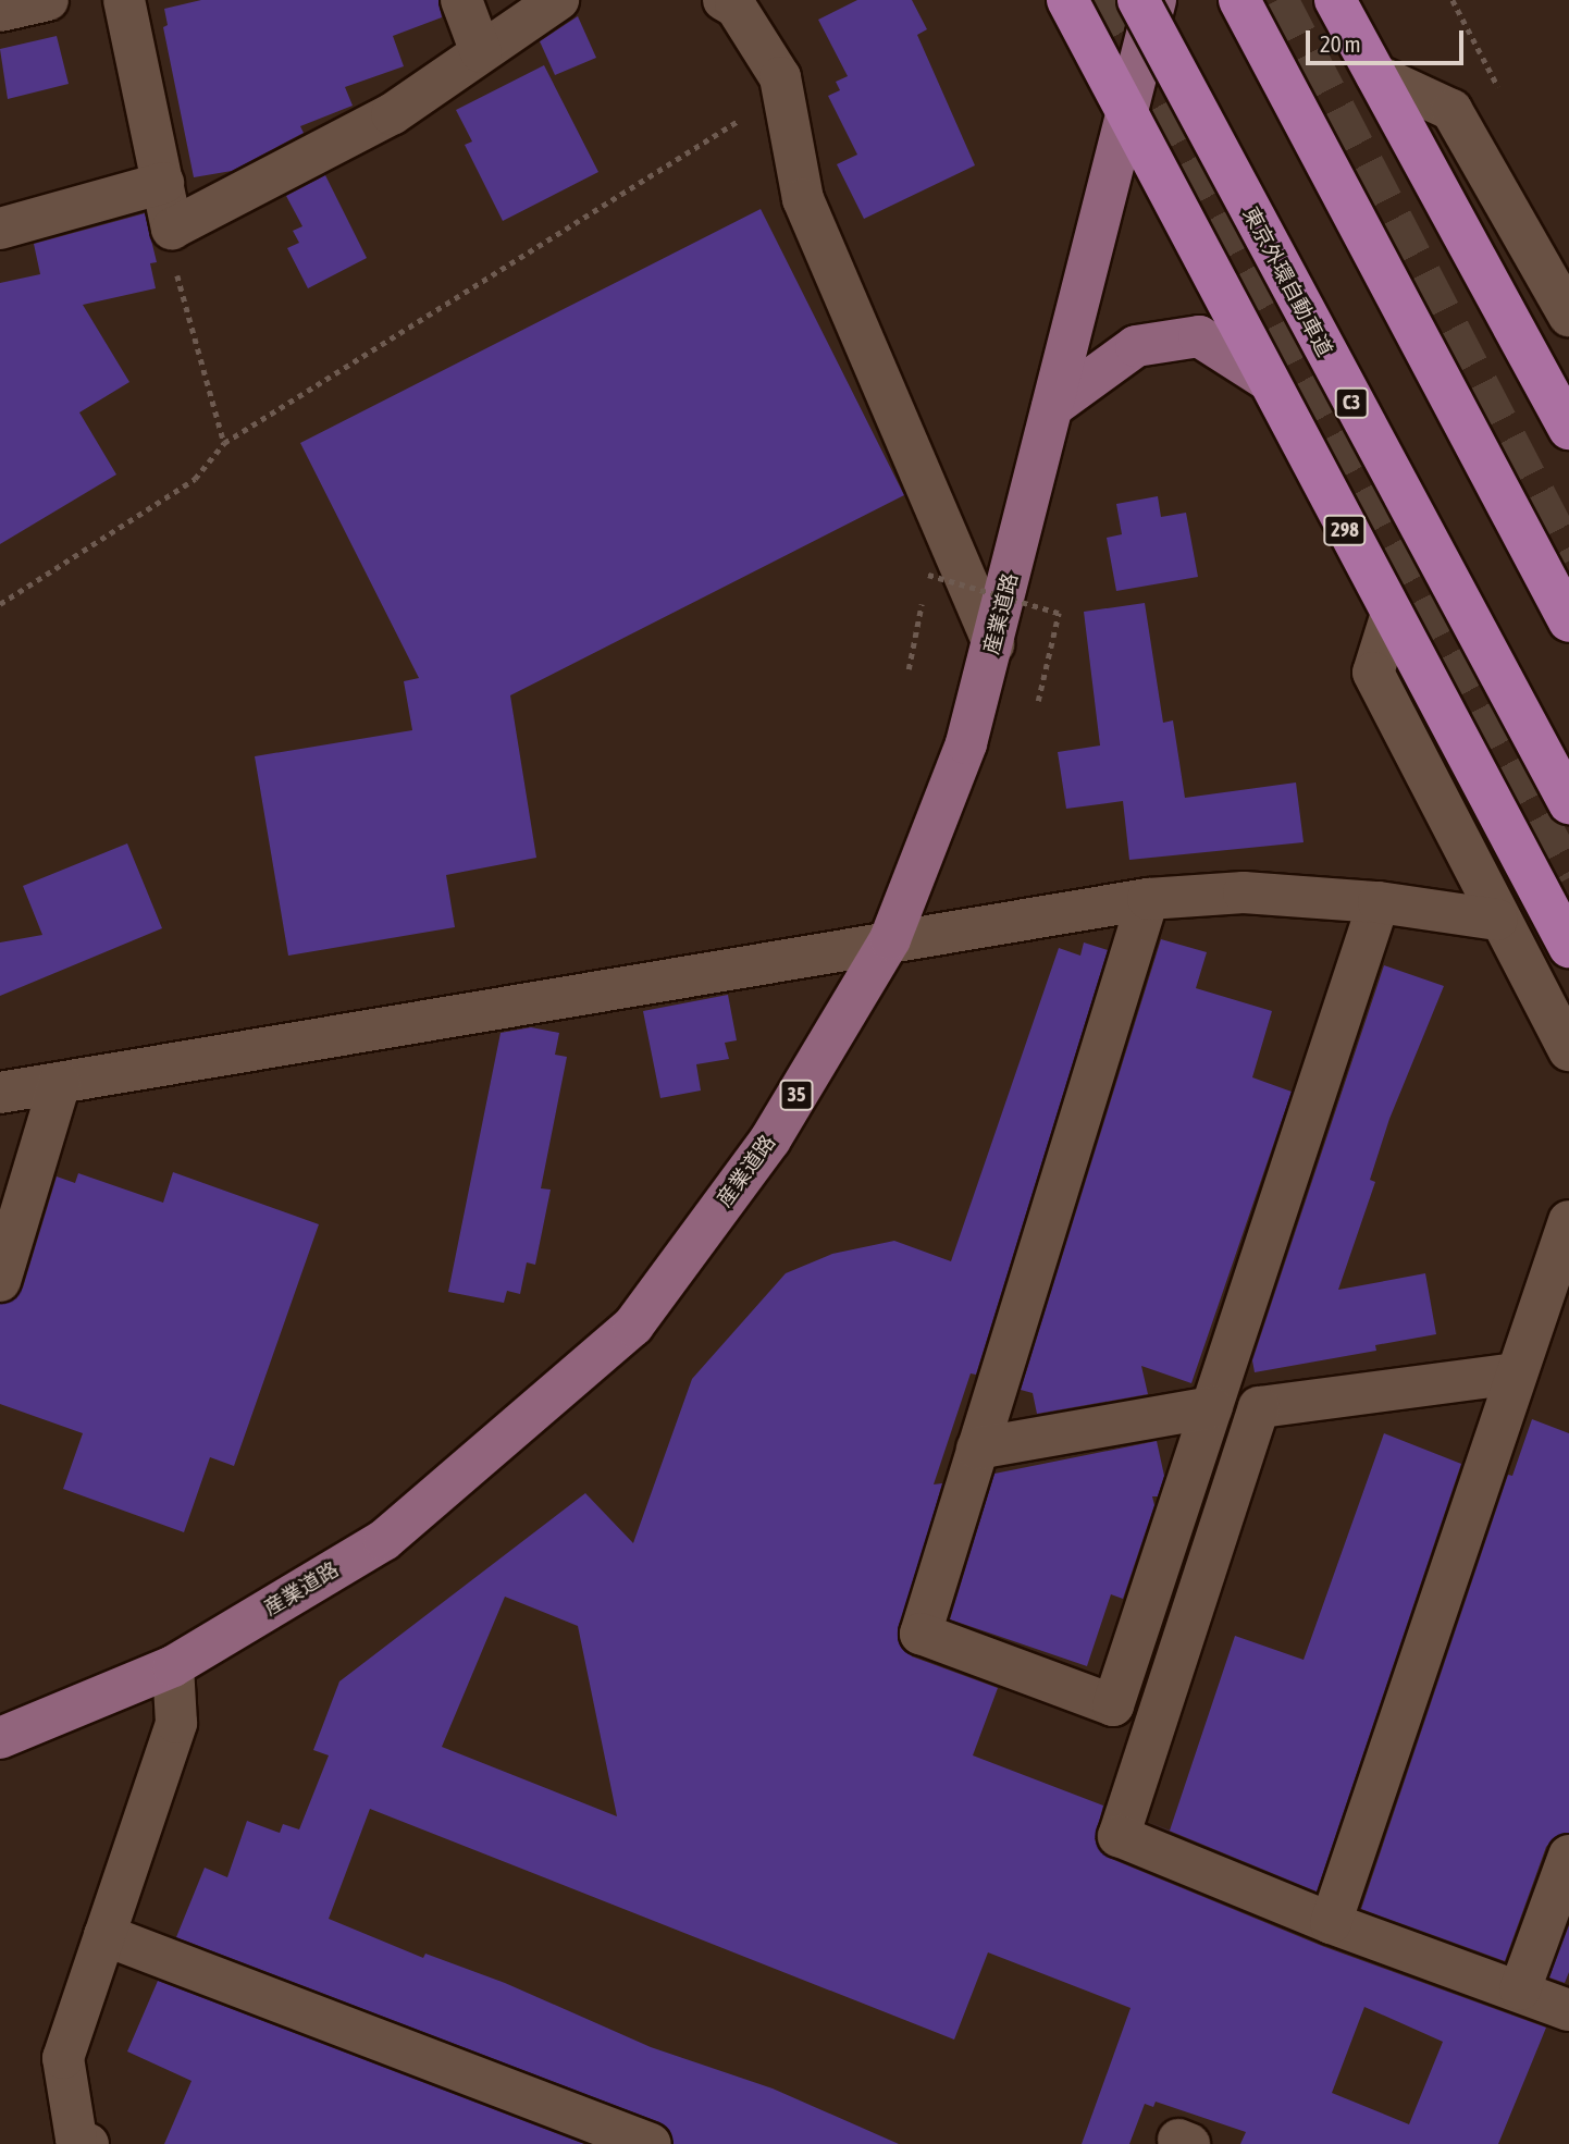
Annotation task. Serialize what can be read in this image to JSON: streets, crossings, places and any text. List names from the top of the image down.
{
  "streets": {
    "highway": ["東京外環自動車道", "C3", "298"],
    "main road": ["産業道路", "35"]
  },
  "crossings": [
    ["東京外環自動車道", "産業道路"],
    ["298", "産業道路"]
  ],
  "scale_bar": "20 m"
}
